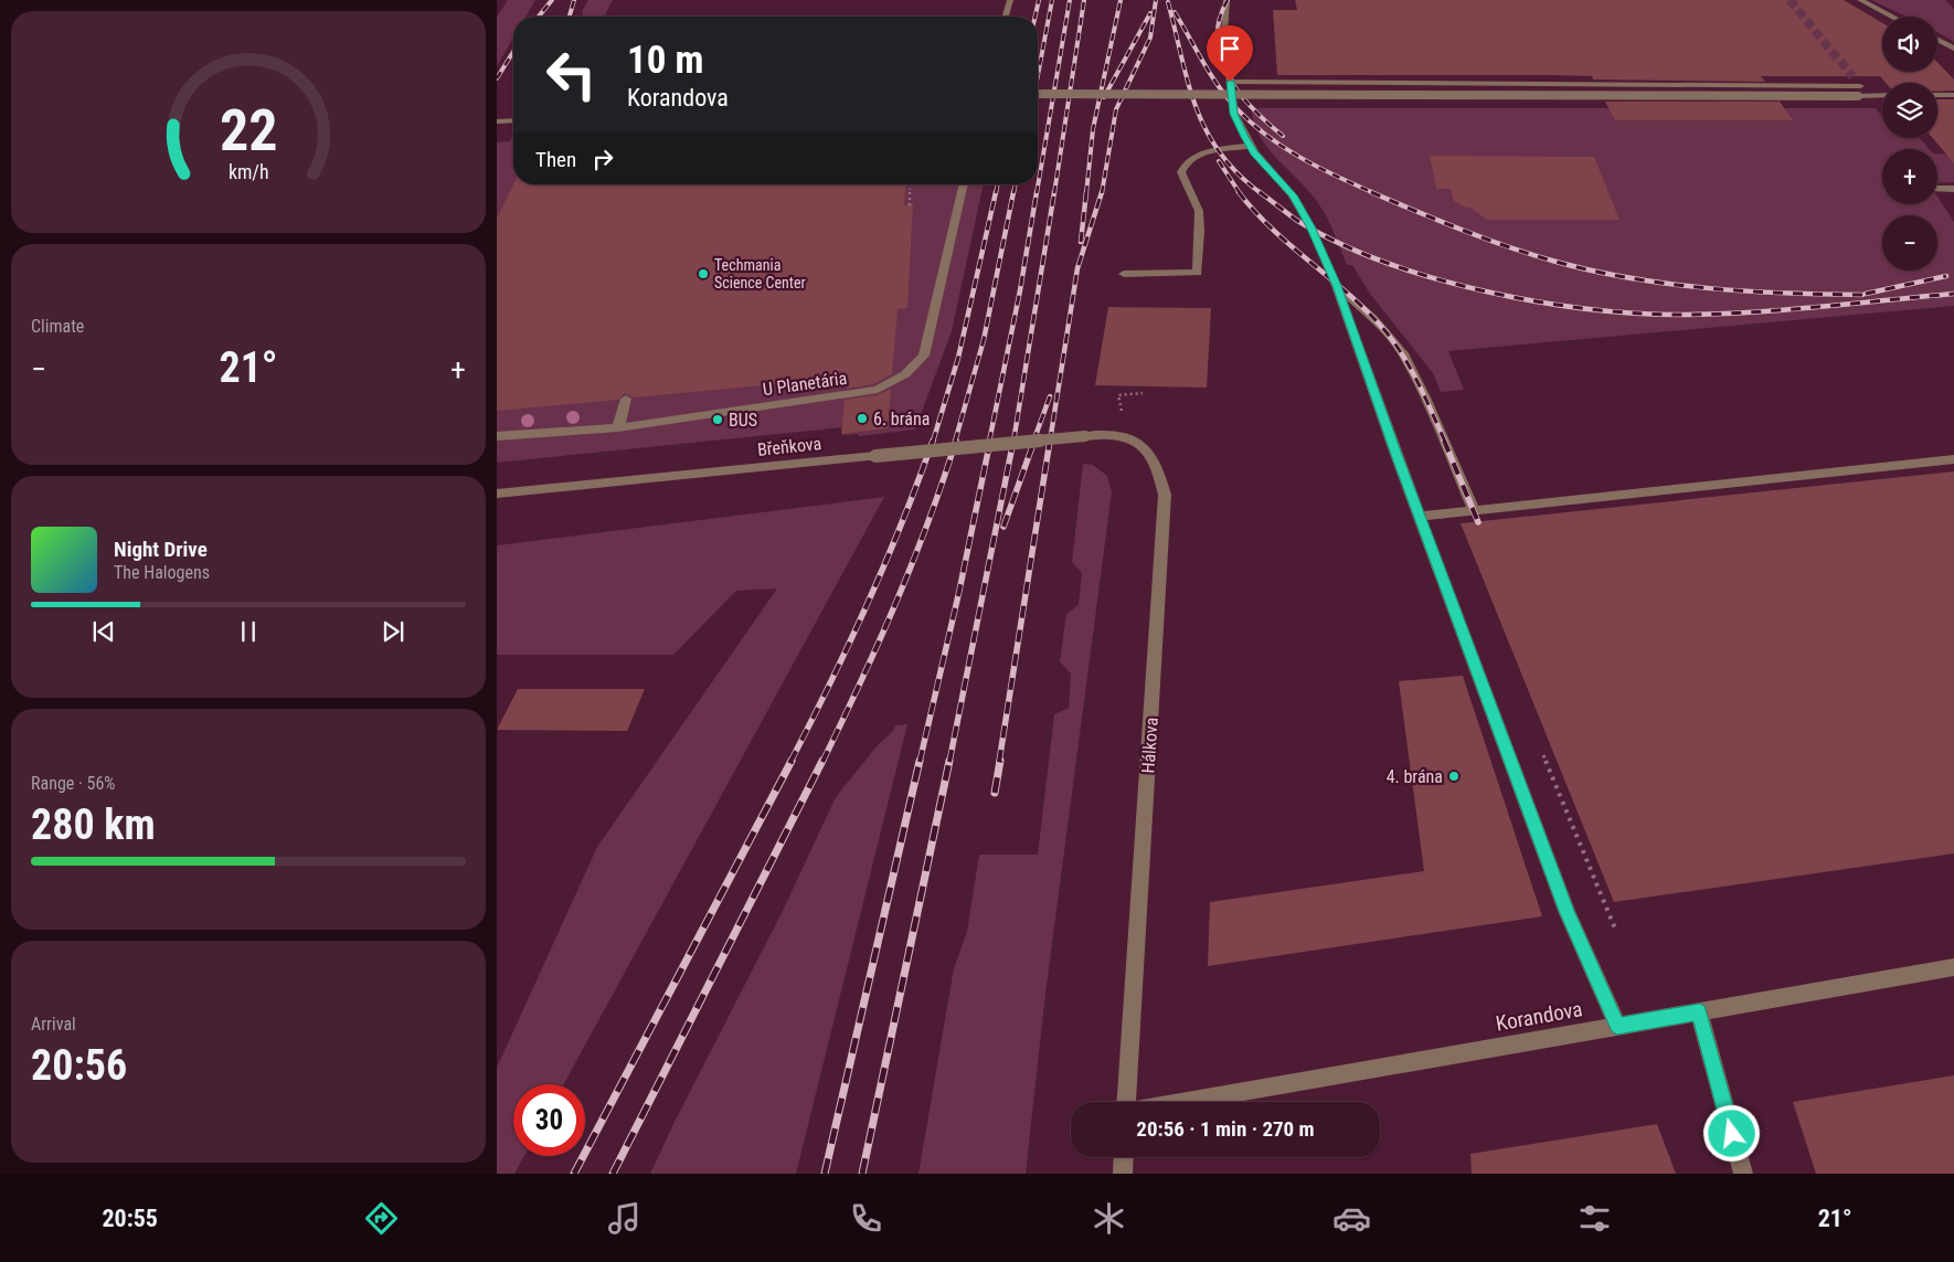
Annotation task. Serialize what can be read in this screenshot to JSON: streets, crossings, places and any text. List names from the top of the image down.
{
  "streets": {
    "street": [
      "U Planetária",
      "Břeňkova",
      "Hálkova",
      "Korandova"
    ]
  },
  "crossings": [
    ["Břeňkova", "Hálkova"]
  ],
  "places": [
    "Techmania Science Center",
    "6. brána",
    "BUS",
    "4. brána"
  ],
  "page": {
    "map_buttons": ["+", "−"],
    "turn": ["10 m", "Korandova"],
    "then": "Then",
    "tile": [
      "Climate",
      ["Range · 56%", "280 km"],
      ["Arrival", "20:56"]
    ],
    "heat": ["−", "21°", "+"],
    "song": ["Night Drive", "The Halogens"],
    "limit": "30",
    "trip": "20:56 · 1 min · 270 m",
    "tabs": ["20:55", "21°"],
    "gauge": ["22", "km/h"]
  }
}
